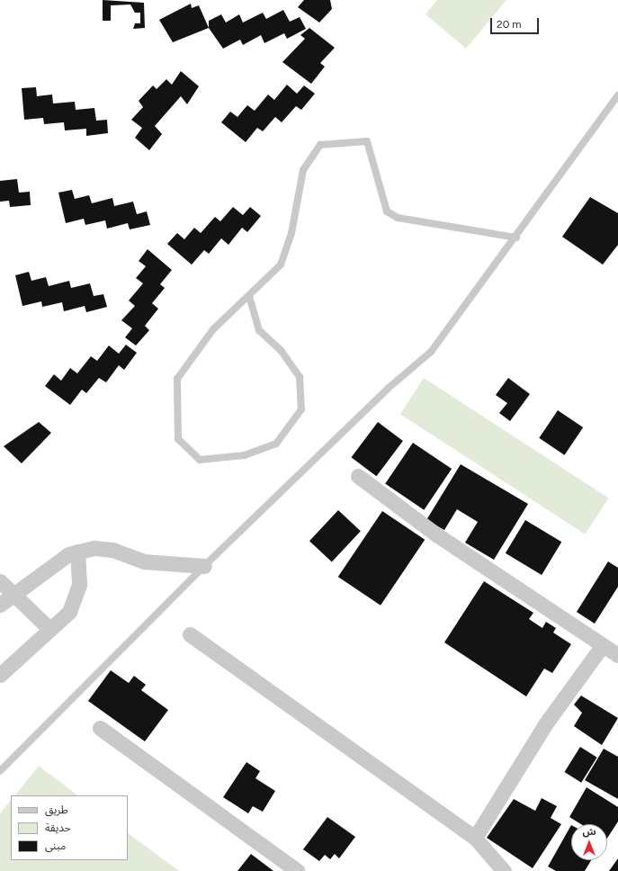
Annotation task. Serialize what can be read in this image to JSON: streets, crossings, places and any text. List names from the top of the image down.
{
  "legend": ["طريق", "حديقة", "مبنى"],
  "scale_bar": "20 m",
  "north": "top"
}
